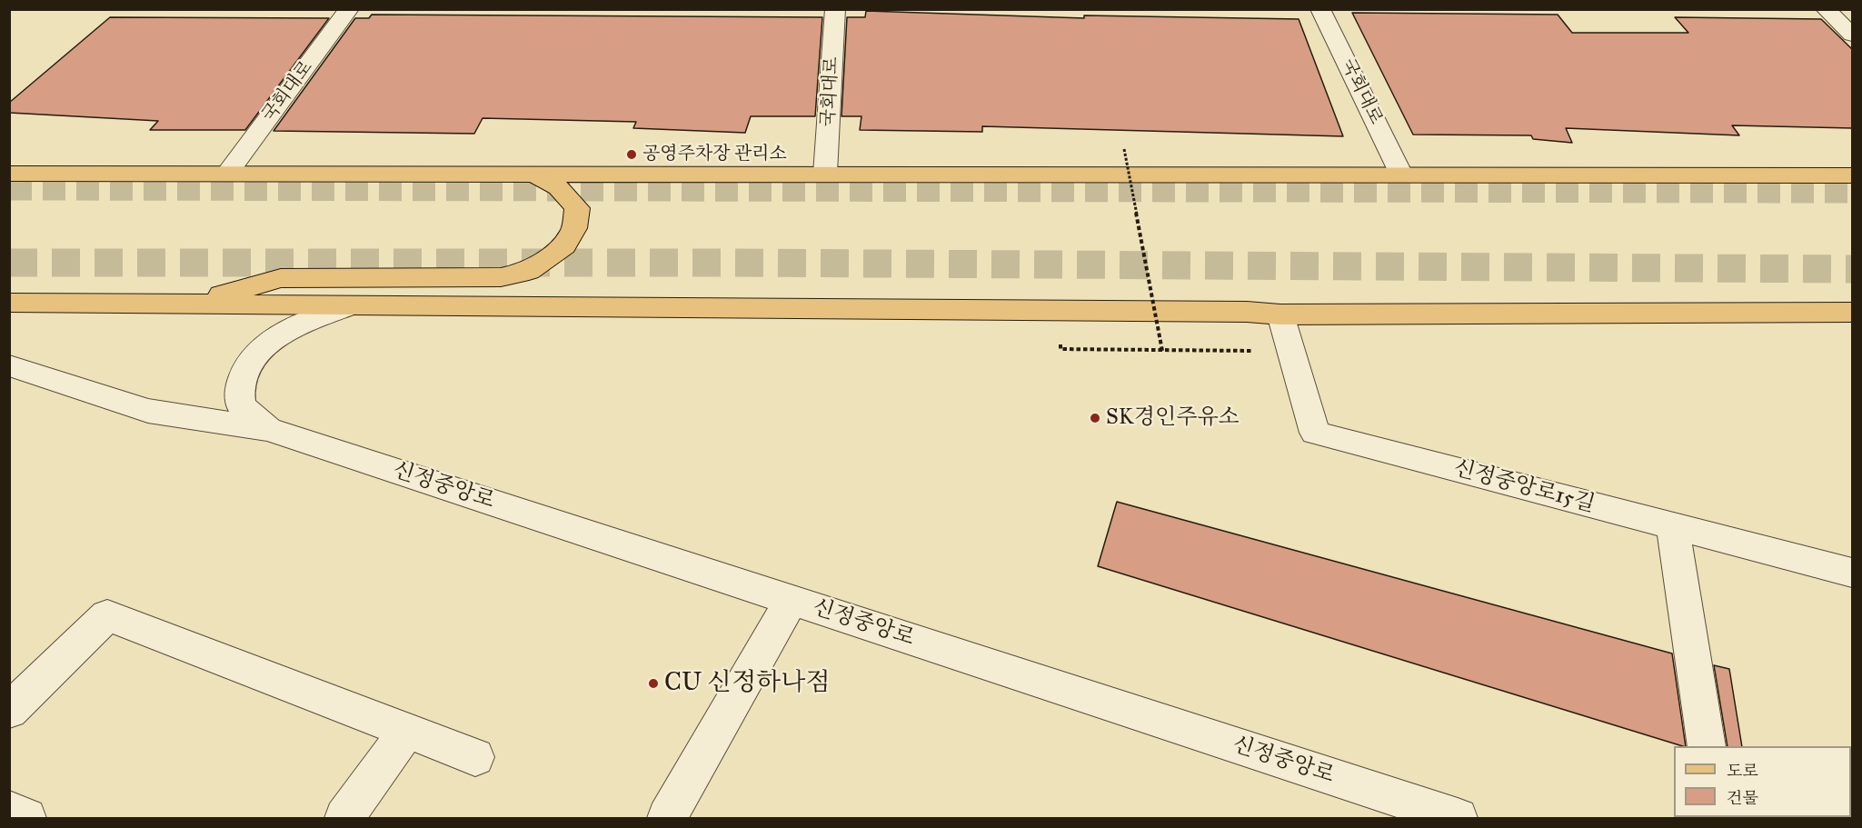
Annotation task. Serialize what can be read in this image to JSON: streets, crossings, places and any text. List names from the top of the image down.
{
  "streets": {
    "street": ["국회대로", "신정중앙로", "신정중앙로15길"]
  },
  "places": ["공영주차장 관리소", "SK경인주유소", "CU 신정하나점"],
  "legend": ["도로", "건물"]
}
